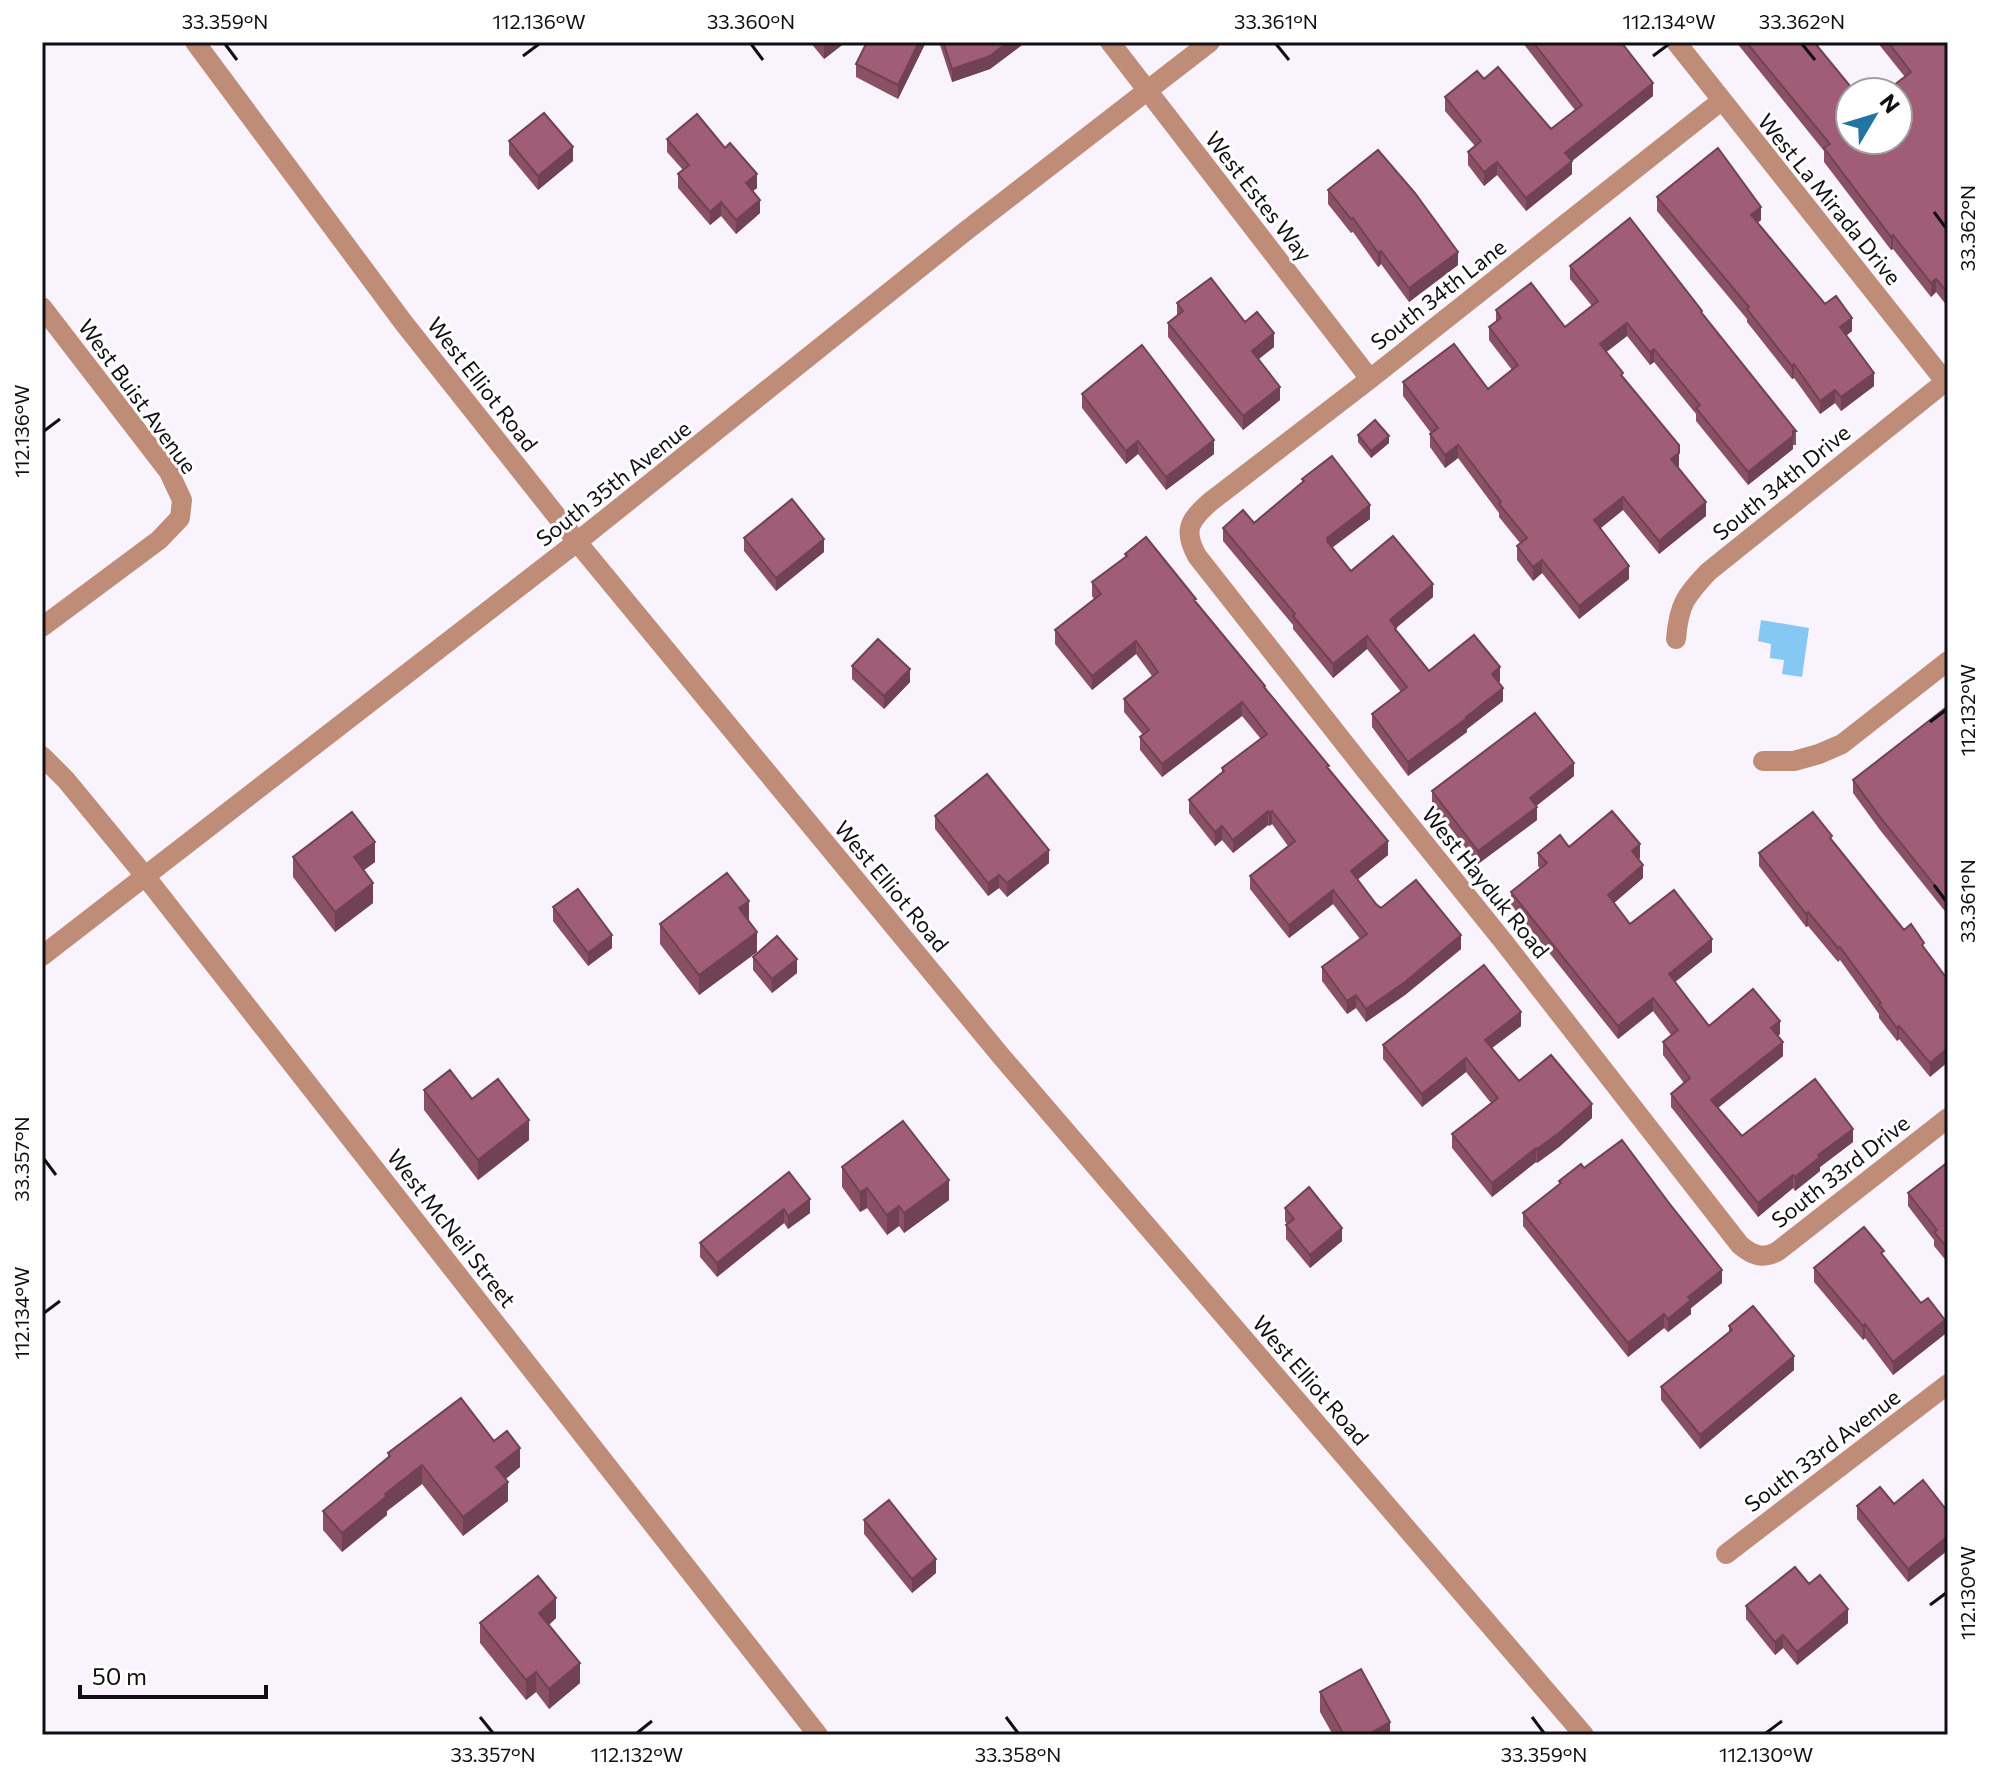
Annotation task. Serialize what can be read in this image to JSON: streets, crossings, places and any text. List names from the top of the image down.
{
  "streets": {
    "street": [
      "West Estes Way",
      "West La Mirada Drive",
      "South 34th Lane",
      "West Elliot Road",
      "West Buist Avenue",
      "South 34th Drive",
      "South 35th Avenue",
      "West Hayduk Road",
      "South 33rd Drive",
      "West McNeil Street",
      "South 33rd Avenue"
    ]
  },
  "crossings": [
    ["West Estes Way", "South 34th Lane"],
    ["West Estes Way", "South 35th Avenue"],
    ["West La Mirada Drive", "South 34th Lane"],
    ["West La Mirada Drive", "South 34th Drive"],
    ["South 34th Lane", "West Hayduk Road"],
    ["West Elliot Road", "South 35th Avenue"],
    ["South 35th Avenue", "West McNeil Street"],
    ["West Hayduk Road", "South 33rd Drive"]
  ],
  "scale_bar": "50 m",
  "north": "top right",
  "coordinates": [
    "33.359°N",
    "112.136°W",
    "33.360°N",
    "33.361°N",
    "112.134°W",
    "33.362°N",
    "112.132°W",
    "33.357°N",
    "112.130°W",
    "33.358°N"
  ]
}
